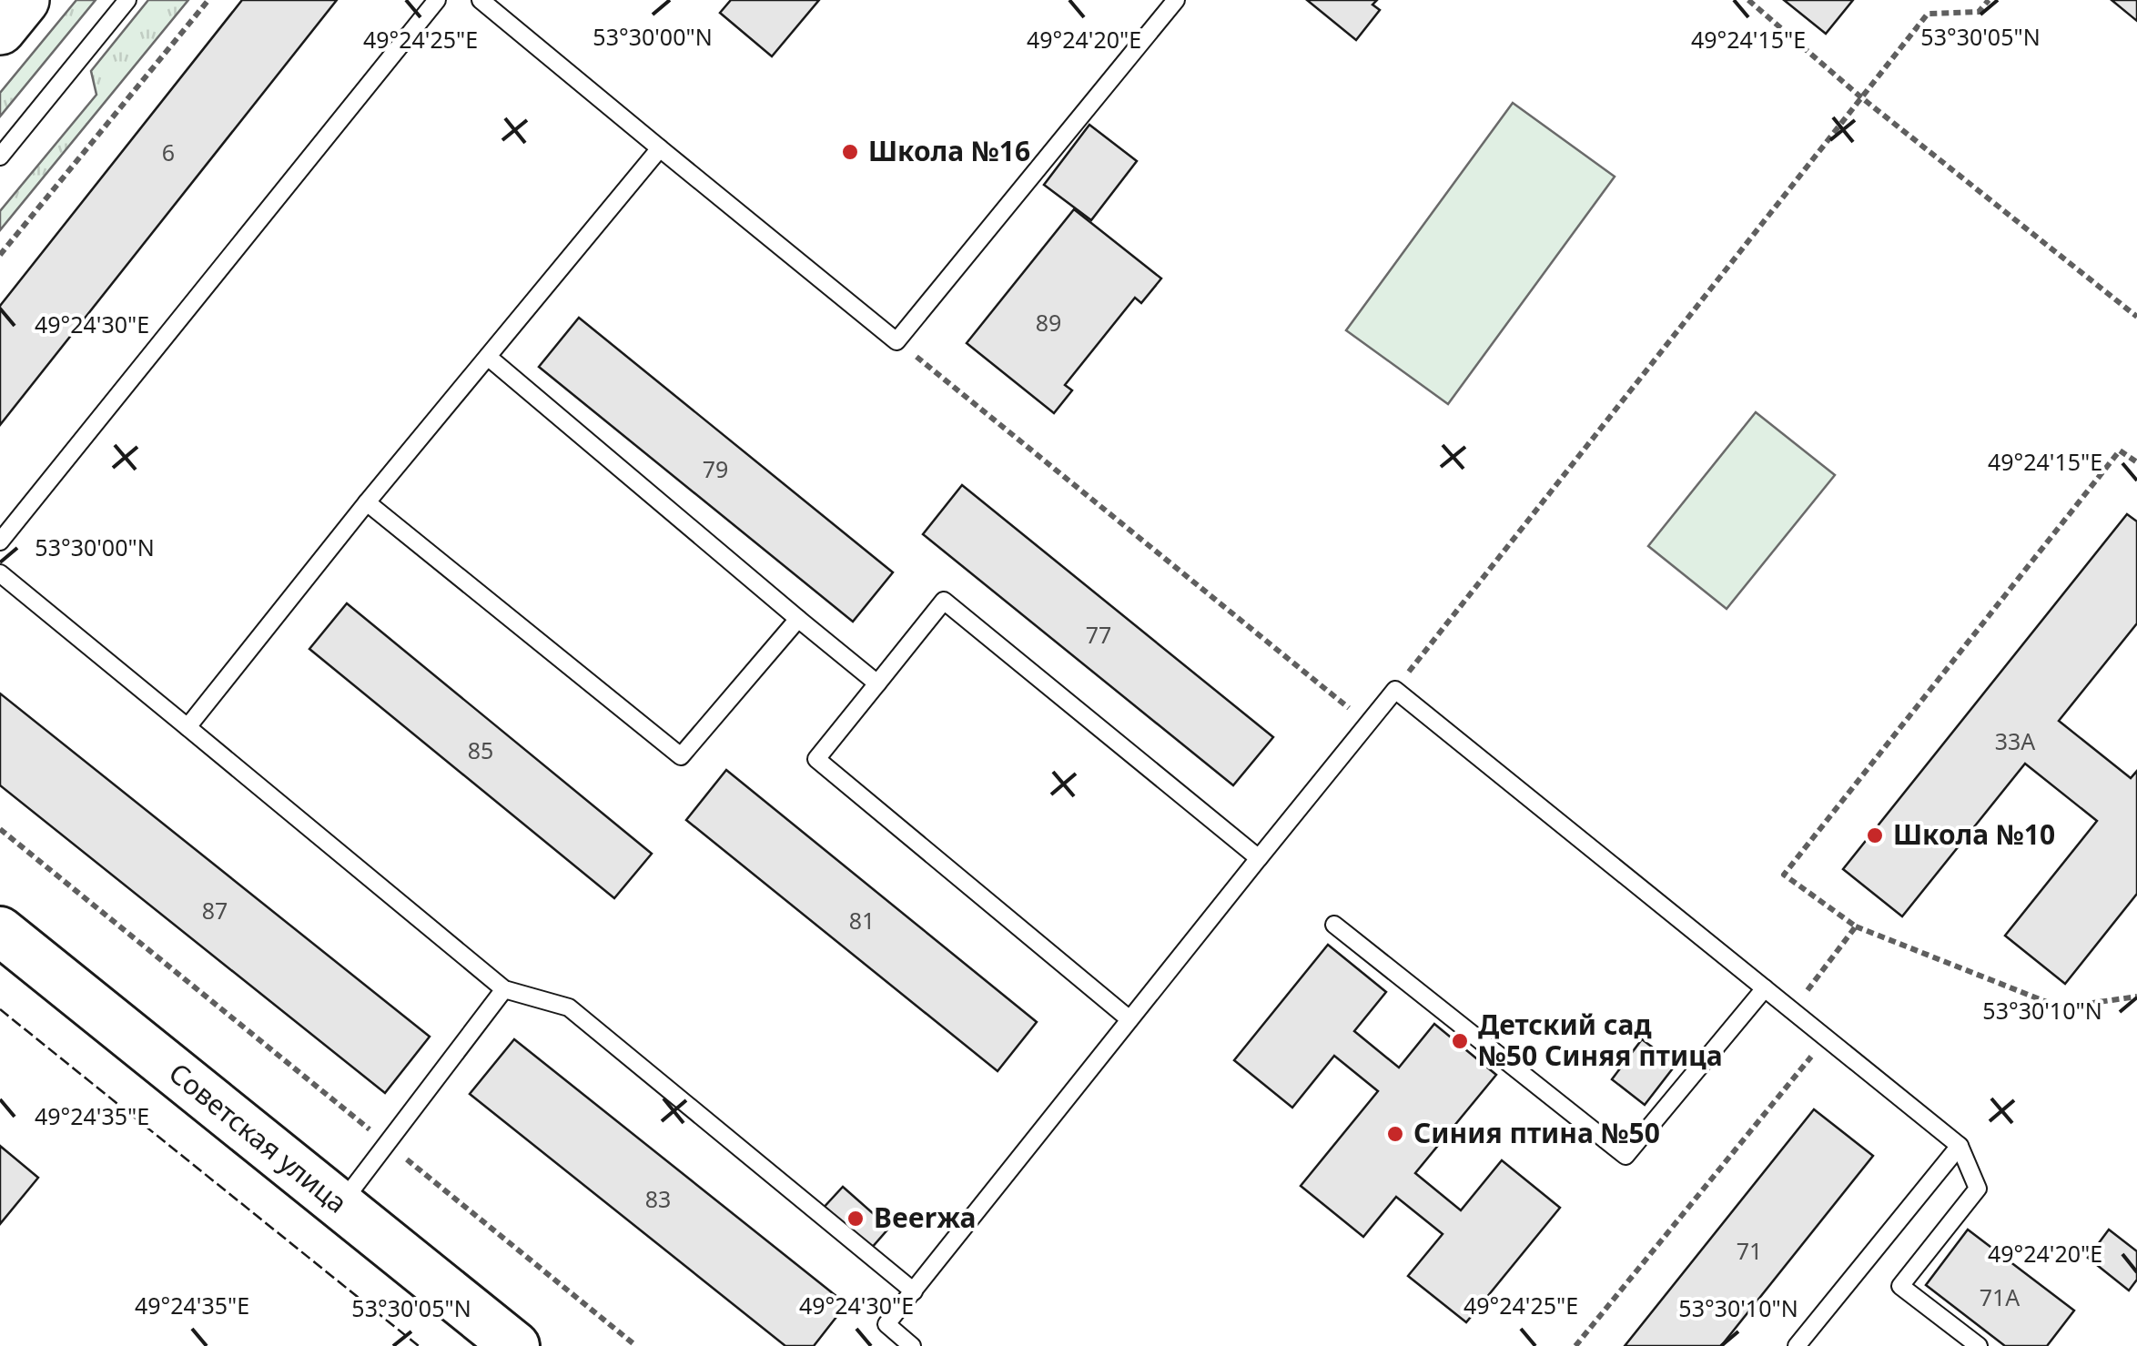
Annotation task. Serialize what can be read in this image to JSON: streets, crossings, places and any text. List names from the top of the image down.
{
  "streets": {
    "main road": ["Советская улица"]
  },
  "places": [
    "Школа №16",
    "Школа №10",
    "Детский сад №50 Синяя птица",
    "Синия птина №50",
    "Beerжа"
  ],
  "house_numbers": [
    "6",
    "89",
    "79",
    "77",
    "33А",
    "85",
    "87",
    "81",
    "83",
    "71",
    "71А"
  ],
  "coordinates": [
    "53°30'00\"N",
    "53°30'05\"N",
    "49°24'25\"E",
    "49°24'20\"E",
    "49°24'15\"E",
    "49°24'30\"E",
    "53°30'10\"N",
    "49°24'35\"E"
  ]
}
